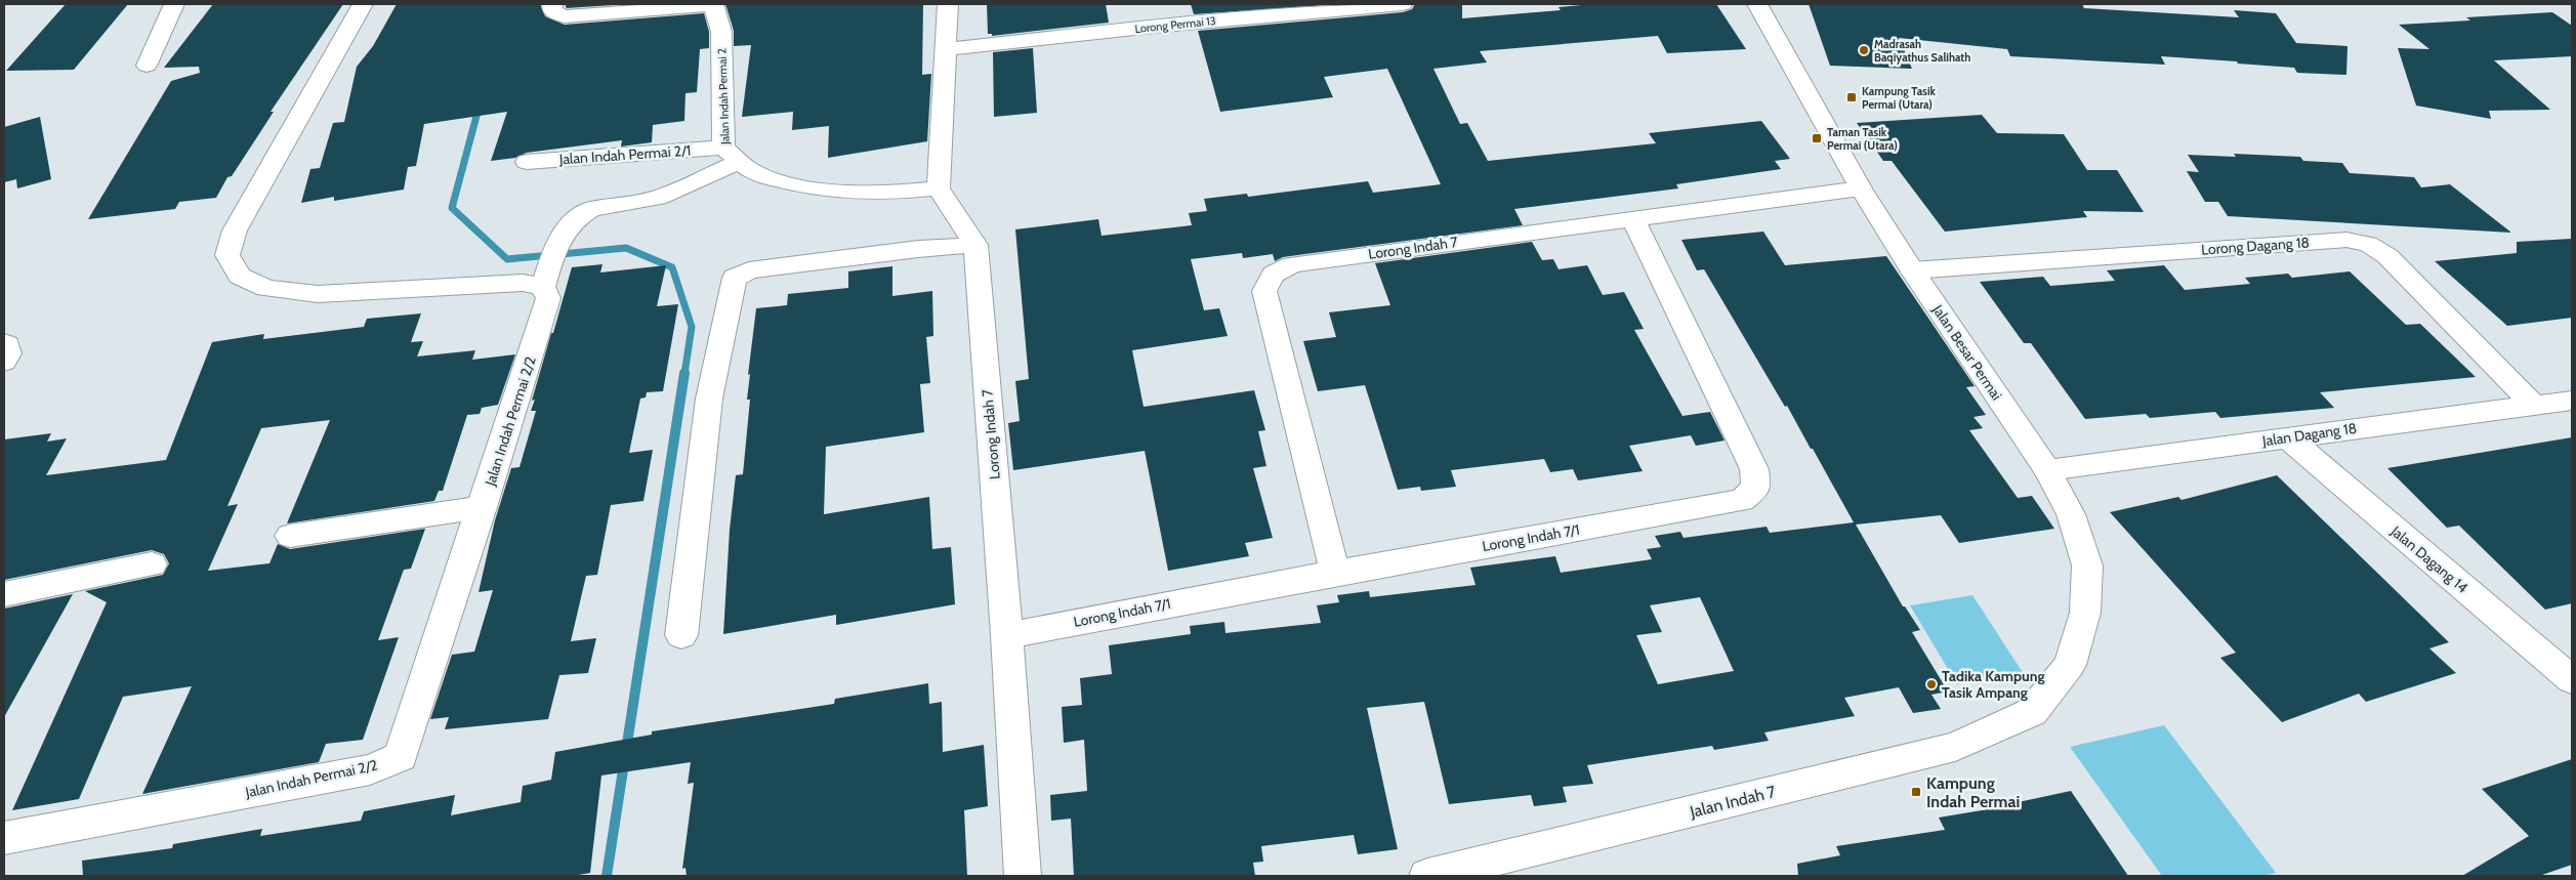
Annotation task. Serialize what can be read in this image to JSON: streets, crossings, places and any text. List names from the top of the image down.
{
  "streets": {
    "street": [
      "Lorong Permai 13",
      "Jalan Indah Permai 2",
      "Jalan Indah Permai 2/1",
      "Lorong Dagang 18",
      "Lorong Indah 7",
      "Jalan Besar Permai",
      "Jalan Indah Permai 2/2",
      "Jalan Dagang 18",
      "Lorong Indah 7/1",
      "Jalan Dagang 14",
      "Jalan Indah 7"
    ]
  },
  "crossings": [
    ["Jalan Indah Permai 2", "Jalan Indah Permai 2/1"],
    ["Jalan Indah Permai 2", "Lorong Indah 7"],
    ["Lorong Dagang 18", "Jalan Besar Permai"],
    ["Lorong Dagang 18", "Jalan Dagang 18"],
    ["Lorong Indah 7", "Jalan Besar Permai"],
    ["Lorong Indah 7", "Lorong Indah 7/1"],
    ["Jalan Besar Permai", "Jalan Dagang 18"],
    ["Jalan Besar Permai", "Jalan Indah 7"],
    ["Jalan Dagang 18", "Jalan Dagang 14"]
  ],
  "places": {
    "other": ["Madrasah Baqiyathus Salihath", "Tadika Kampung Tasik Ampang"],
    "transit": ["Kampung Tasik Permai (Utara)", "Taman Tasik Permai (Utara)", "Kampung Indah Permai"]
  }
}
